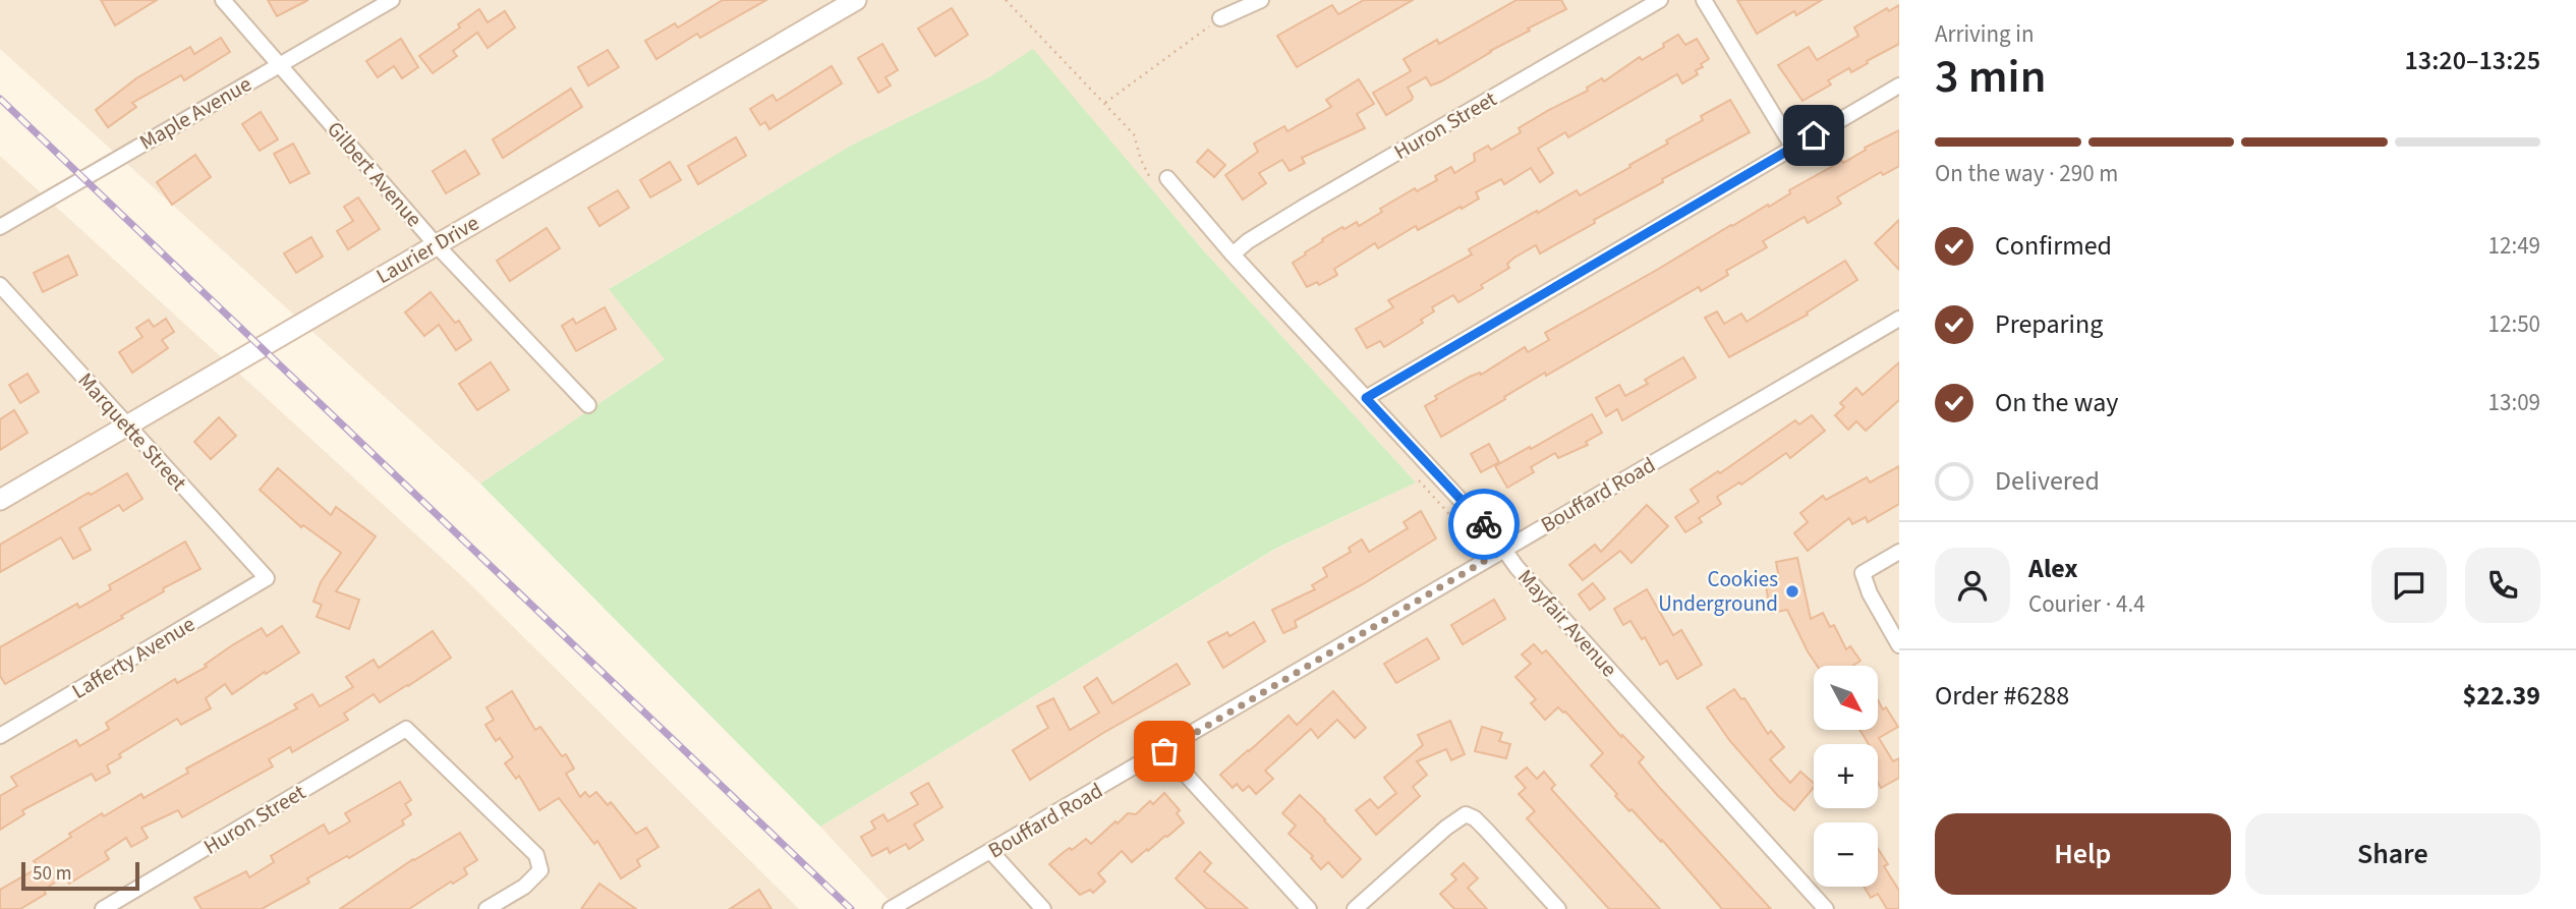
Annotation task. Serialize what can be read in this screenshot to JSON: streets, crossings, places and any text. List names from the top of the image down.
{
  "streets": {
    "street": [
      "Maple Avenue",
      "Huron Street",
      "Gilbert Avenue",
      "Laurier Drive",
      "Marquette Street",
      "Bouffard Road",
      "Mayfair Avenue",
      "Lafferty Avenue"
    ]
  },
  "crossings": [
    ["Maple Avenue", "Gilbert Avenue"],
    ["Huron Street", "Mayfair Avenue"],
    ["Gilbert Avenue", "Laurier Drive"],
    ["Laurier Drive", "Marquette Street"],
    ["Marquette Street", "Lafferty Avenue"],
    ["Bouffard Road", "Mayfair Avenue"]
  ],
  "places": ["Cookies Underground"],
  "scale_bar": "50 m",
  "north": "bottom right",
  "page": {
    "heading": ["3 min", "Arriving in", "13:20–13:25"],
    "panel": [
      "Alex",
      "Courier · 4.4",
      "Order #6288",
      "$22.39"
    ],
    "bar": "On the way · 290 m",
    "list": [
      ["Confirmed", "12:49"],
      ["Preparing", "12:50"],
      ["On the way", "13:09"],
      "Delivered"
    ],
    "map_buttons": ["+", "−"],
    "buttons": ["Help", "Share"],
    "scale": "50 m"
  }
}
